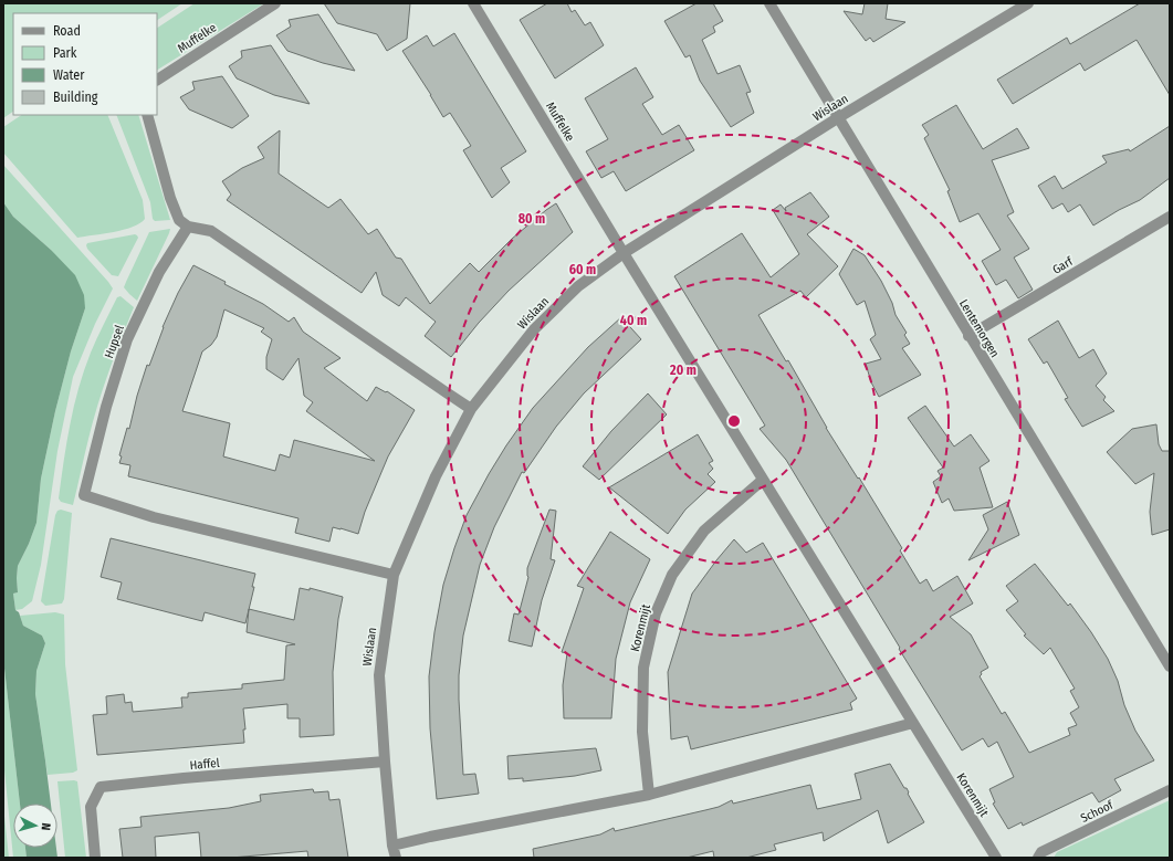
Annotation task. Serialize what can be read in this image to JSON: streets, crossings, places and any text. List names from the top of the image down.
{
  "streets": {
    "street": [
      "Muffelke",
      "Wislaan",
      "Garf",
      "Lentemorgen",
      "Hupsel",
      "Korenmijt",
      "Haffel",
      "Schoof"
    ]
  },
  "crossings": [
    ["Muffelke", "Wislaan"],
    ["Muffelke", "Korenmijt"],
    ["Wislaan", "Lentemorgen"],
    ["Wislaan", "Hupsel"],
    ["Wislaan", "Korenmijt"],
    ["Wislaan", "Haffel"],
    ["Garf", "Lentemorgen"]
  ],
  "legend": [
    "Road",
    "Park",
    "Water",
    "Building"
  ],
  "north": "right",
  "rings": [
    "80 m",
    "60 m",
    "40 m",
    "20 m"
  ]
}
